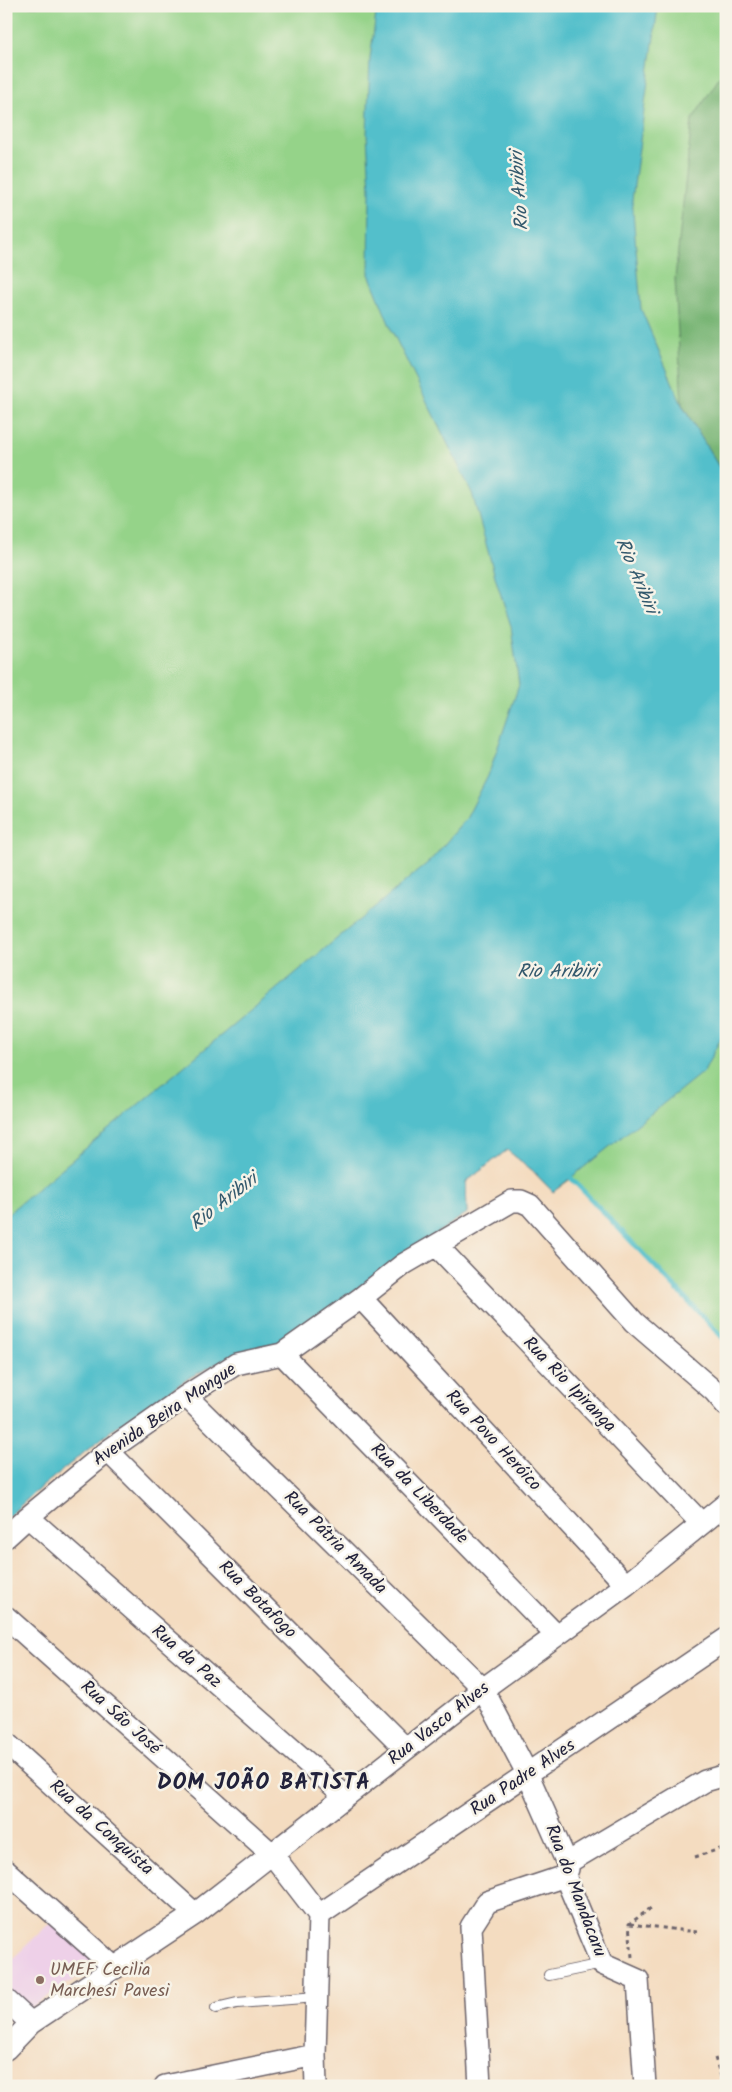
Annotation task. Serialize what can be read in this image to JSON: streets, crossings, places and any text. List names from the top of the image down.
{
  "streets": {
    "street": [
      "Rua Rio Ipiranga",
      "Avenida Beira Mangue",
      "Rua Povo Heróico",
      "Rua da Liberdade",
      "Rua Pátria Amada",
      "Rua Botafogo",
      "Rua da Paz",
      "Rua São José",
      "Rua Vasco Alves",
      "Rua Padre Alves",
      "Rua da Conquista",
      "Rua do Mandacaru"
    ]
  },
  "crossings": [
    ["Rua Rio Ipiranga", "Avenida Beira Mangue"],
    ["Rua Rio Ipiranga", "Rua Vasco Alves"],
    ["Avenida Beira Mangue", "Rua Povo Heróico"],
    ["Avenida Beira Mangue", "Rua da Liberdade"],
    ["Avenida Beira Mangue", "Rua Pátria Amada"],
    ["Avenida Beira Mangue", "Rua Botafogo"],
    ["Avenida Beira Mangue", "Rua da Paz"],
    ["Rua Povo Heróico", "Rua Vasco Alves"],
    ["Rua da Liberdade", "Rua Vasco Alves"],
    ["Rua Pátria Amada", "Rua Vasco Alves"],
    ["Rua Pátria Amada", "Rua do Mandacaru"],
    ["Rua Botafogo", "Rua Vasco Alves"],
    ["Rua da Paz", "Rua Vasco Alves"],
    ["Rua São José", "Rua Vasco Alves"],
    ["Rua São José", "Rua Padre Alves"],
    ["Rua Vasco Alves", "Rua da Conquista"],
    ["Rua Vasco Alves", "Rua do Mandacaru"],
    ["Rua Padre Alves", "Rua do Mandacaru"]
  ],
  "districts": ["DOM JOÃO BATISTA"],
  "water": ["Rio Aribiri"],
  "places": ["UMEF Cecilia Marchesi Pavesi"]
}
